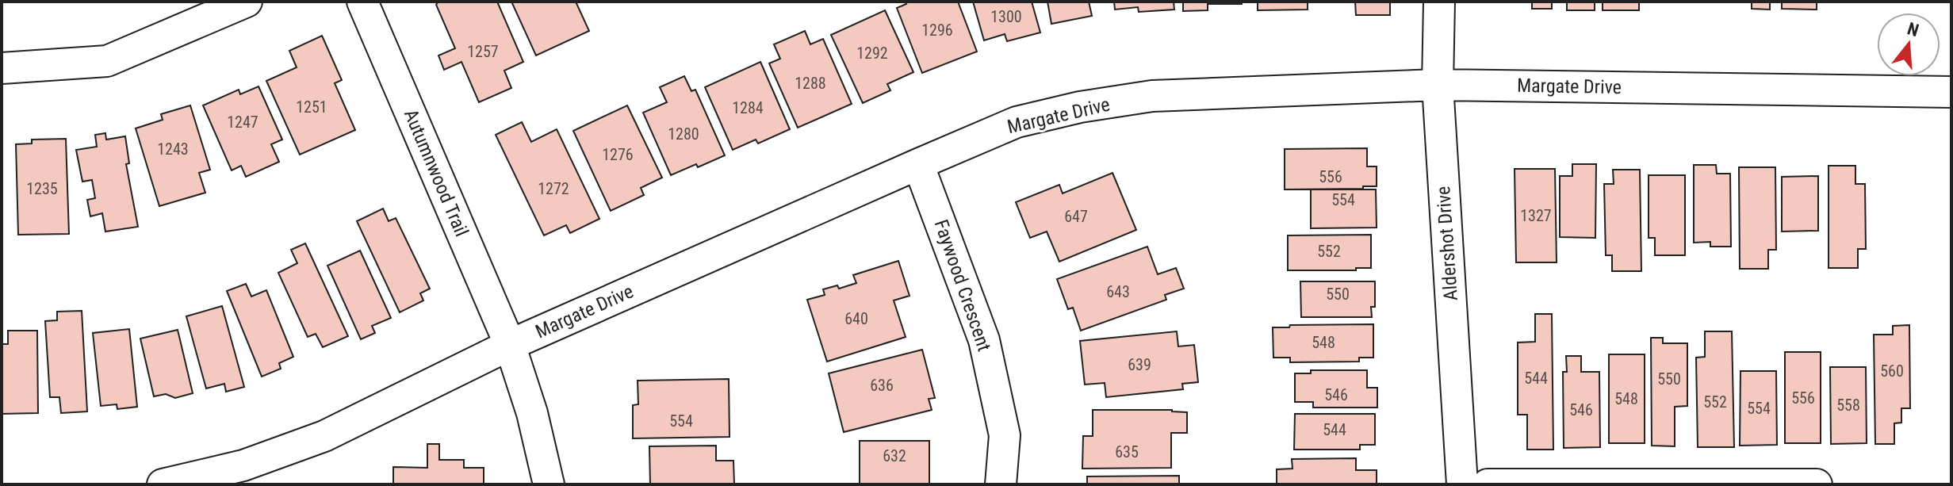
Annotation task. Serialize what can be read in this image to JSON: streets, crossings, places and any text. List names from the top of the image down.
{
  "streets": {
    "street": [
      "Margate Drive",
      "Autumnwood Trail",
      "Aldershot Drive",
      "Faywood Crescent"
    ]
  },
  "crossings": [
    ["Margate Drive", "Autumnwood Trail"],
    ["Margate Drive", "Aldershot Drive"],
    ["Margate Drive", "Faywood Crescent"]
  ],
  "house_numbers": [
    "1300",
    "1296",
    "1257",
    "1292",
    "1288",
    "1251",
    "1284",
    "1247",
    "1280",
    "1243",
    "1276",
    "556",
    "1235",
    "1272",
    "554",
    "1327",
    "647",
    "552",
    "643",
    "550",
    "640",
    "548",
    "639",
    "560",
    "544",
    "550",
    "636",
    "546",
    "556",
    "548",
    "552",
    "558",
    "554",
    "546",
    "554",
    "544",
    "635",
    "632"
  ],
  "north": "top"
}
